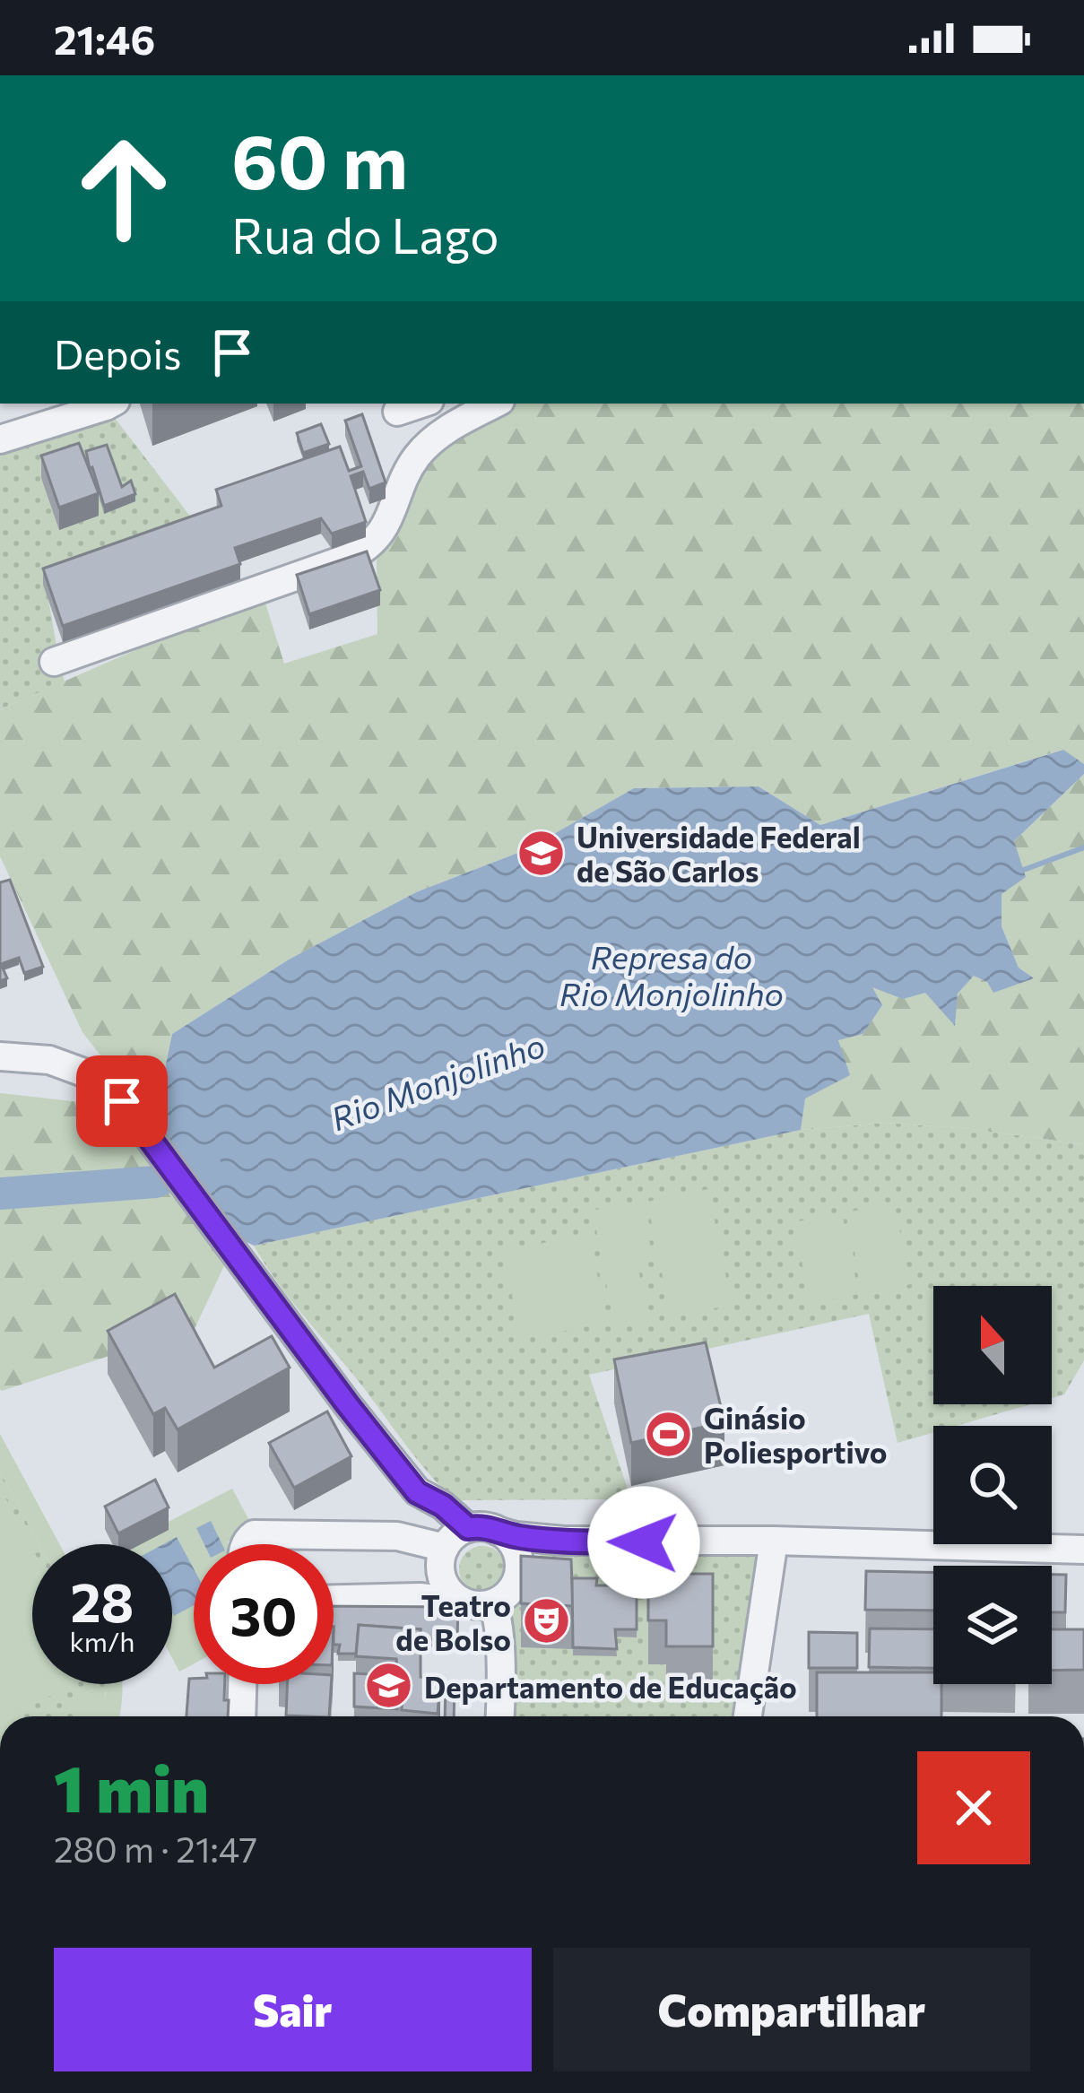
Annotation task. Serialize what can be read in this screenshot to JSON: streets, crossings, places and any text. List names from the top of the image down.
{
  "water": ["Represa do Rio Monjolinho", "Rio Monjolinho"],
  "places": {
    "school or university": ["Universidade Federal de São Carlos", "Departamento de Educação"],
    "sports": ["Ginásio Poliesportivo"],
    "theatre": ["Teatro de Bolso"]
  },
  "north": "top",
  "page": {
    "status": "21:46",
    "turn": ["60 m", "Rua do Lago"],
    "then": "Depois",
    "speed": "28 km/h",
    "limit": "30",
    "heading": ["1 min", "280 m · 21:47"],
    "buttons": ["Sair", "Compartilhar"]
  }
}
